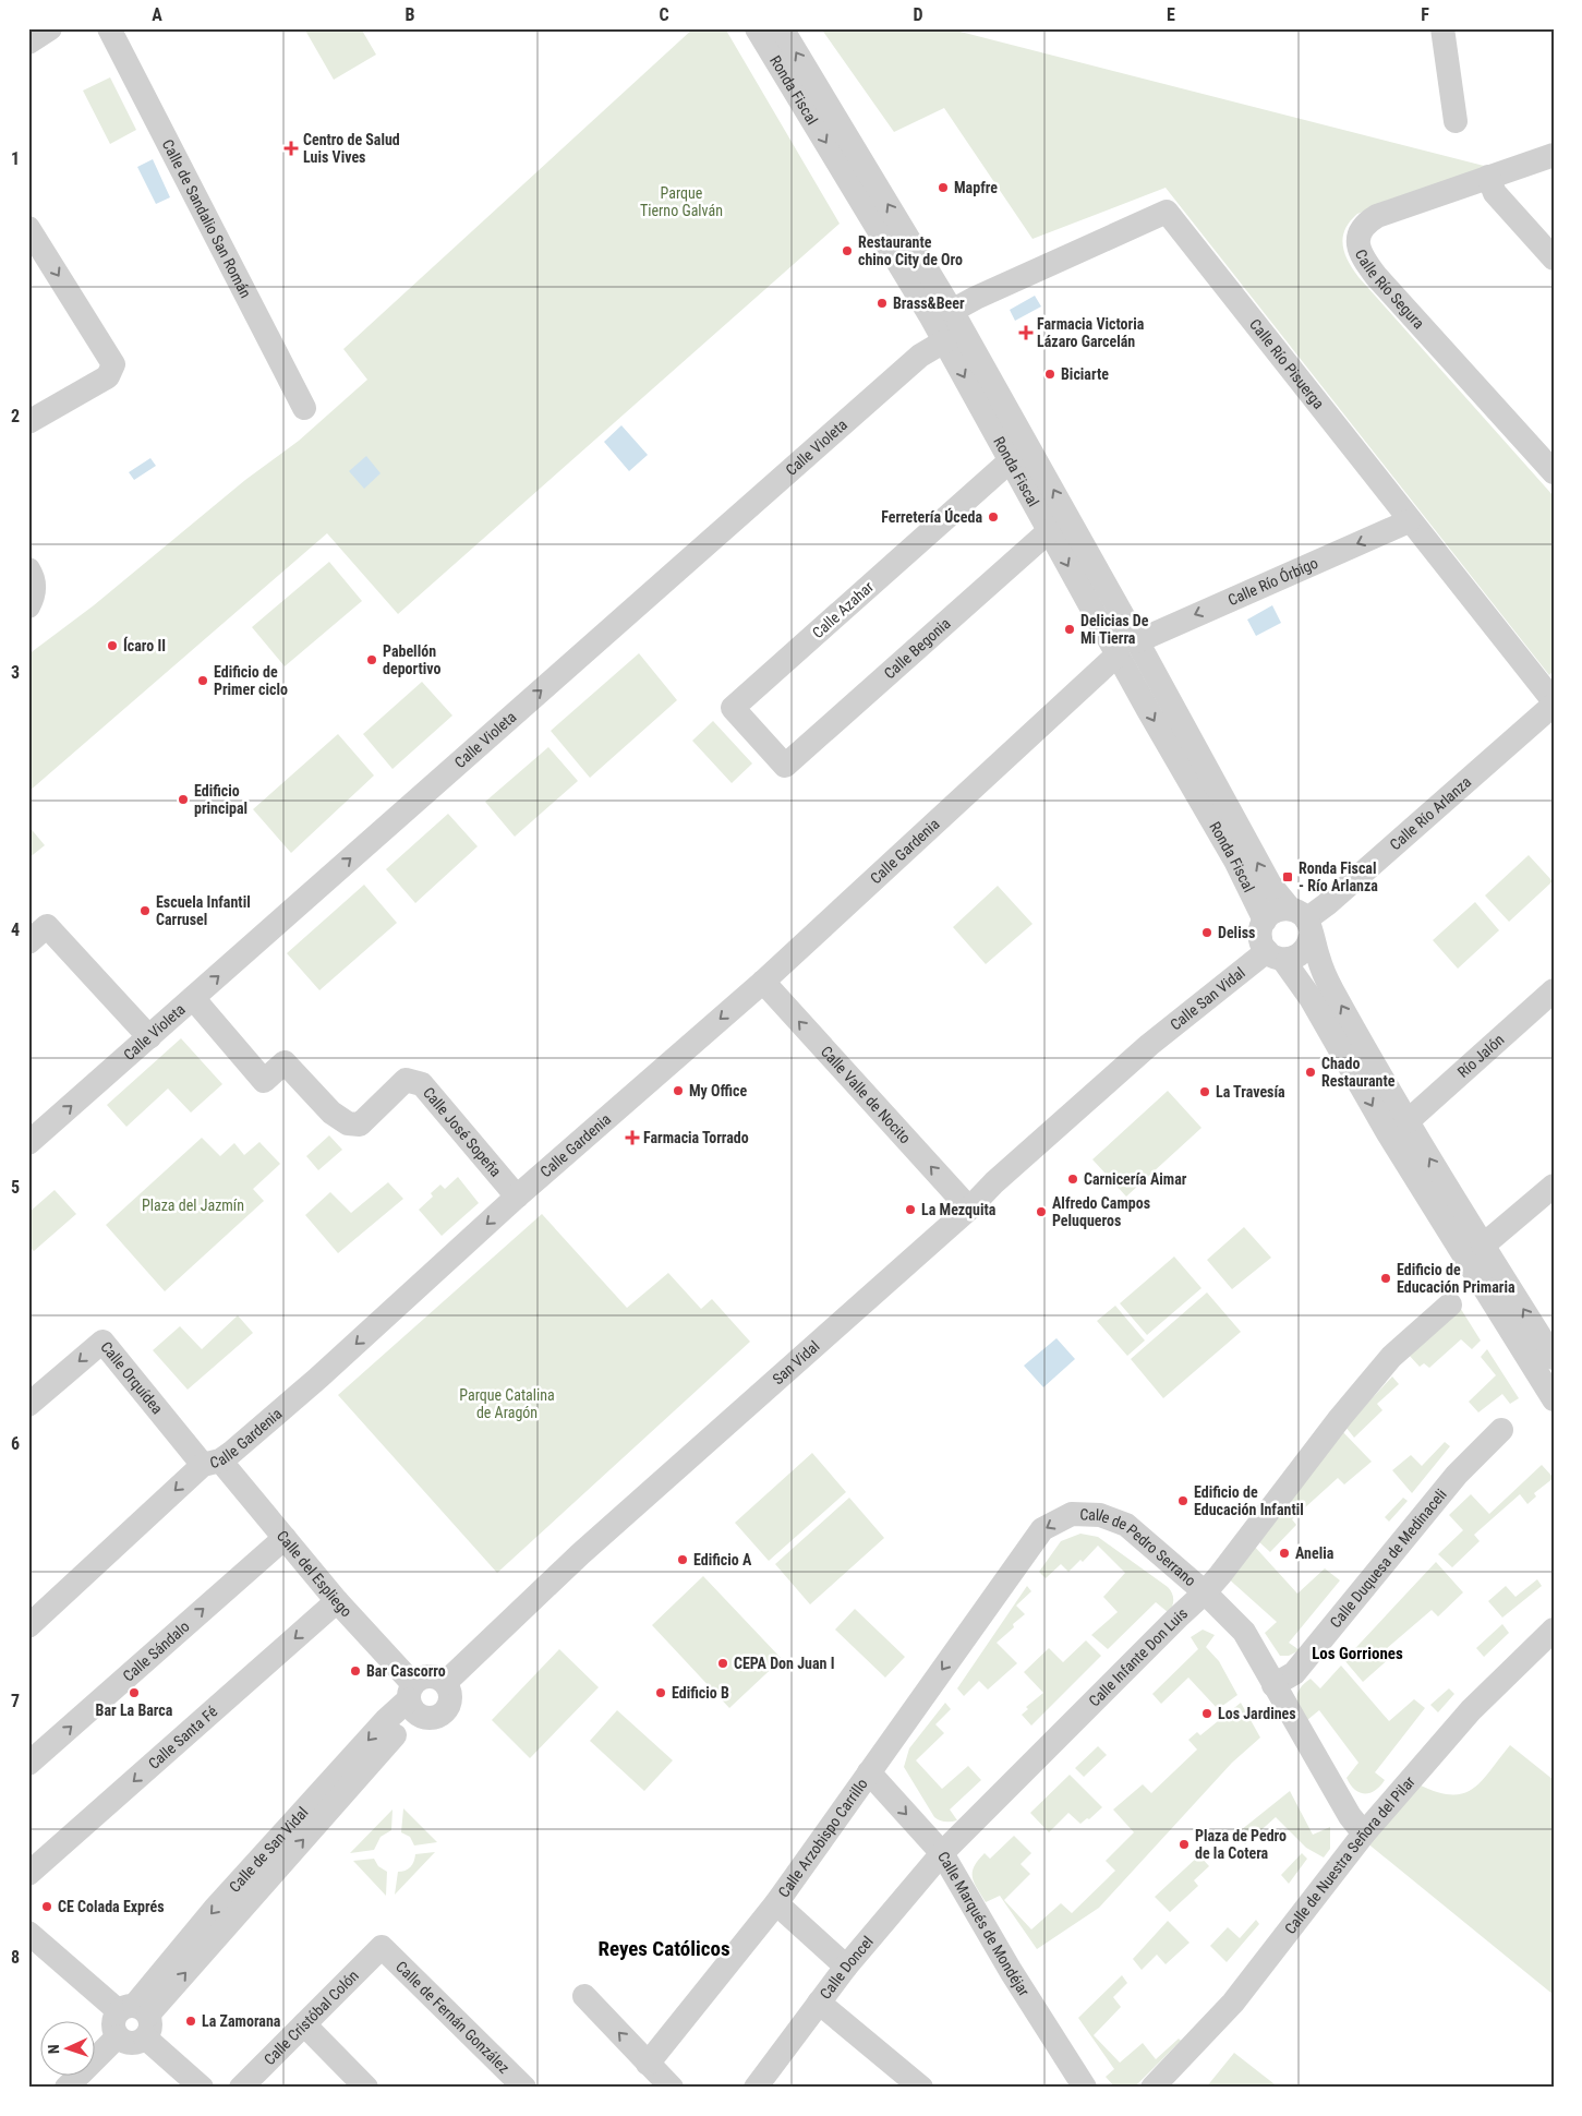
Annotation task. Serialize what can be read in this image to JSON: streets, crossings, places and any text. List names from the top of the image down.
{
  "streets": {
    "street": [
      "Ronda Fiscal",
      "Calle de Sandalio San Román",
      "Calle Río Segura",
      "Calle Río Pisuerga",
      "Calle Violeta",
      "Calle Río Órbigo",
      "Calle Azahar",
      "Calle Begonia",
      "Calle Río Arlanza",
      "Calle Gardenia",
      "Calle San Vidal",
      "Río Jalón",
      "Calle Valle de Nocito",
      "Calle José Sopeña",
      "San Vidal",
      "Calle Orquídea",
      "Calle de Pedro Serrano",
      "Calle Duquesa de Medinaceli",
      "Calle del Espliego",
      "Calle Sándalo",
      "Calle Infante Don Luis",
      "Calle Santa Fé",
      "Calle Arzobispo Carrillo",
      "Calle de San Vidal",
      "Calle de Nuestra Señora del Pilar",
      "Calle Marqués de Mondéjar",
      "Calle Doncel",
      "Calle Cristóbal Colón",
      "Calle de Fernán González"
    ]
  },
  "crossings": [
    ["Ronda Fiscal", "Calle Río Pisuerga"],
    ["Ronda Fiscal", "Calle Violeta"],
    ["Ronda Fiscal", "Calle Río Órbigo"],
    ["Ronda Fiscal", "Calle Azahar"],
    ["Ronda Fiscal", "Calle Begonia"],
    ["Ronda Fiscal", "Calle Río Arlanza"],
    ["Ronda Fiscal", "Calle Gardenia"],
    ["Ronda Fiscal", "Calle San Vidal"],
    ["Ronda Fiscal", "Río Jalón"],
    ["Calle Río Pisuerga", "Calle Río Órbigo"],
    ["Calle Río Pisuerga", "Calle Río Arlanza"],
    ["Calle Violeta", "Calle José Sopeña"],
    ["Calle Río Órbigo", "Calle Gardenia"],
    ["Calle Azahar", "Calle Begonia"],
    ["Calle Río Arlanza", "Calle San Vidal"],
    ["Calle Gardenia", "Calle Valle de Nocito"],
    ["Calle Gardenia", "Calle José Sopeña"],
    ["Calle Gardenia", "Calle Orquídea"],
    ["Calle Gardenia", "Calle del Espliego"],
    ["Calle San Vidal", "San Vidal"],
    ["Calle Valle de Nocito", "San Vidal"],
    ["San Vidal", "Calle del Espliego"],
    ["San Vidal", "Calle de San Vidal"],
    ["Calle Orquídea", "Calle del Espliego"],
    ["Calle de Pedro Serrano", "Calle Duquesa de Medinaceli"],
    ["Calle de Pedro Serrano", "Calle Infante Don Luis"],
    ["Calle de Pedro Serrano", "Calle Arzobispo Carrillo"],
    ["Calle de Pedro Serrano", "Calle de Nuestra Señora del Pilar"],
    ["Calle de Pedro Serrano", "Calle Marqués de Mondéjar"],
    ["Calle del Espliego", "Calle Sándalo"],
    ["Calle del Espliego", "Calle Santa Fé"],
    ["Calle del Espliego", "Calle de San Vidal"],
    ["Calle Infante Don Luis", "Calle Marqués de Mondéjar"],
    ["Calle Infante Don Luis", "Calle Doncel"],
    ["Calle Arzobispo Carrillo", "Calle Marqués de Mondéjar"],
    ["Calle Arzobispo Carrillo", "Calle Doncel"],
    ["Calle Marqués de Mondéjar", "Calle Doncel"],
    ["Calle Cristóbal Colón", "Calle de Fernán González"]
  ],
  "one_way": [
    "Calle Violeta",
    "Calle Río Órbigo",
    "Calle Gardenia",
    "Calle Valle de Nocito",
    "Calle Sándalo",
    "Calle Santa Fé"
  ],
  "districts": ["Los Gorriones", "Reyes Católicos"],
  "parks": ["Parque Tierno Galván", "Plaza del Jazmín", "Parque Catalina de Aragón"],
  "places": {
    "health": ["Centro de Salud Luis Vives", "Farmacia Victoria Lázaro Garcelán", "Farmacia Torrado"],
    "other": [
      "Mapfre",
      "Restaurante chino City de Oro",
      "Brass&Beer",
      "Biciarte",
      "Ferretería Úceda",
      "Delicias De Mi Tierra",
      "Ícaro II",
      "Pabellón deportivo",
      "Edificio de Primer ciclo",
      "Edificio principal",
      "Escuela Infantil Carrusel",
      "Deliss",
      "Chado Restaurante",
      "My Office",
      "La Travesía",
      "Carnicería Aimar",
      "La Mezquita",
      "Alfredo Campos Peluqueros",
      "Edificio de Educación Primaria",
      "Edificio de Educación Infantil",
      "Anelia",
      "Edificio A",
      "CEPA Don Juan I",
      "Bar Cascorro",
      "Bar La Barca",
      "Edificio B",
      "Los Jardines",
      "Plaza de Pedro de la Cotera",
      "CE Colada Exprés",
      "La Zamorana"
    ],
    "transit": ["Ronda Fiscal - Río Arlanza"]
  },
  "north": "left",
  "grid": {
    "columns": [
      "A",
      "B",
      "C",
      "D",
      "E",
      "F"
    ],
    "rows": [
      "1",
      "2",
      "3",
      "4",
      "5",
      "6",
      "7",
      "8"
    ]
  }
}
